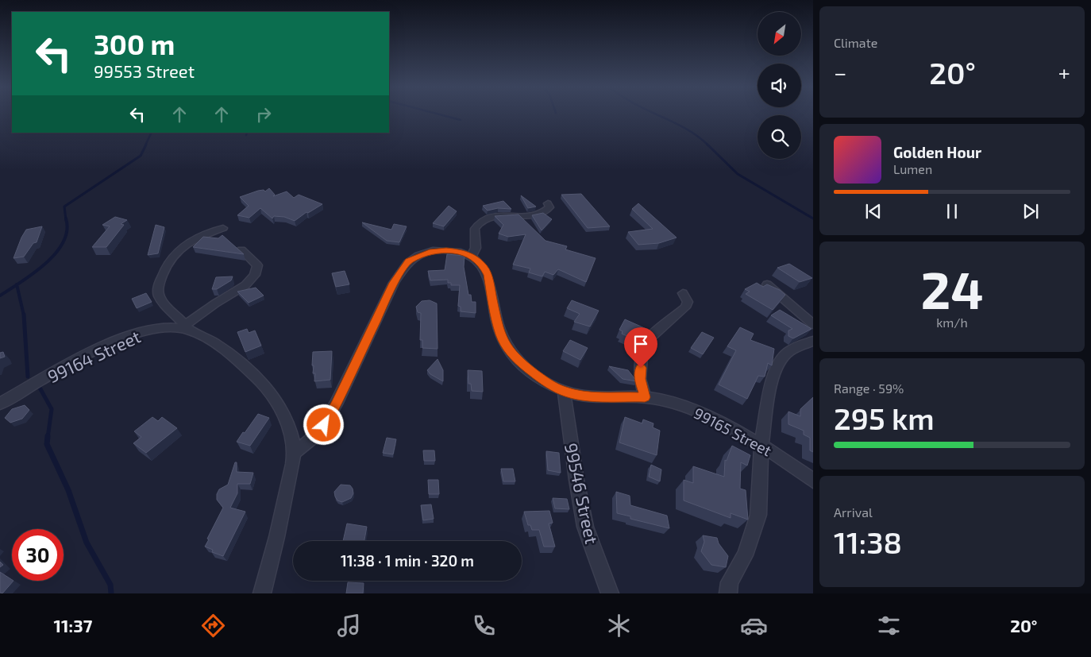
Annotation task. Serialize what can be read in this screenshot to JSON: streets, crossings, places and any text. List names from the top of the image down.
{
  "streets": {
    "street": ["99164 Street", "99165 Street", "99546 Street"]
  },
  "crossings": [
    ["99165 Street", "99546 Street"]
  ],
  "north": "bottom left",
  "page": {
    "tile": [
      "Climate",
      ["24", "km/h"],
      ["Range · 59%", "295 km"],
      ["Arrival", "11:38"]
    ],
    "turn": ["300 m", "99553 Street"],
    "heat": ["−", "20°", "+"],
    "song": ["Golden Hour", "Lumen"],
    "limit": "30",
    "trip": "11:38 · 1 min · 320 m",
    "tabs": ["11:37", "20°"]
  }
}
